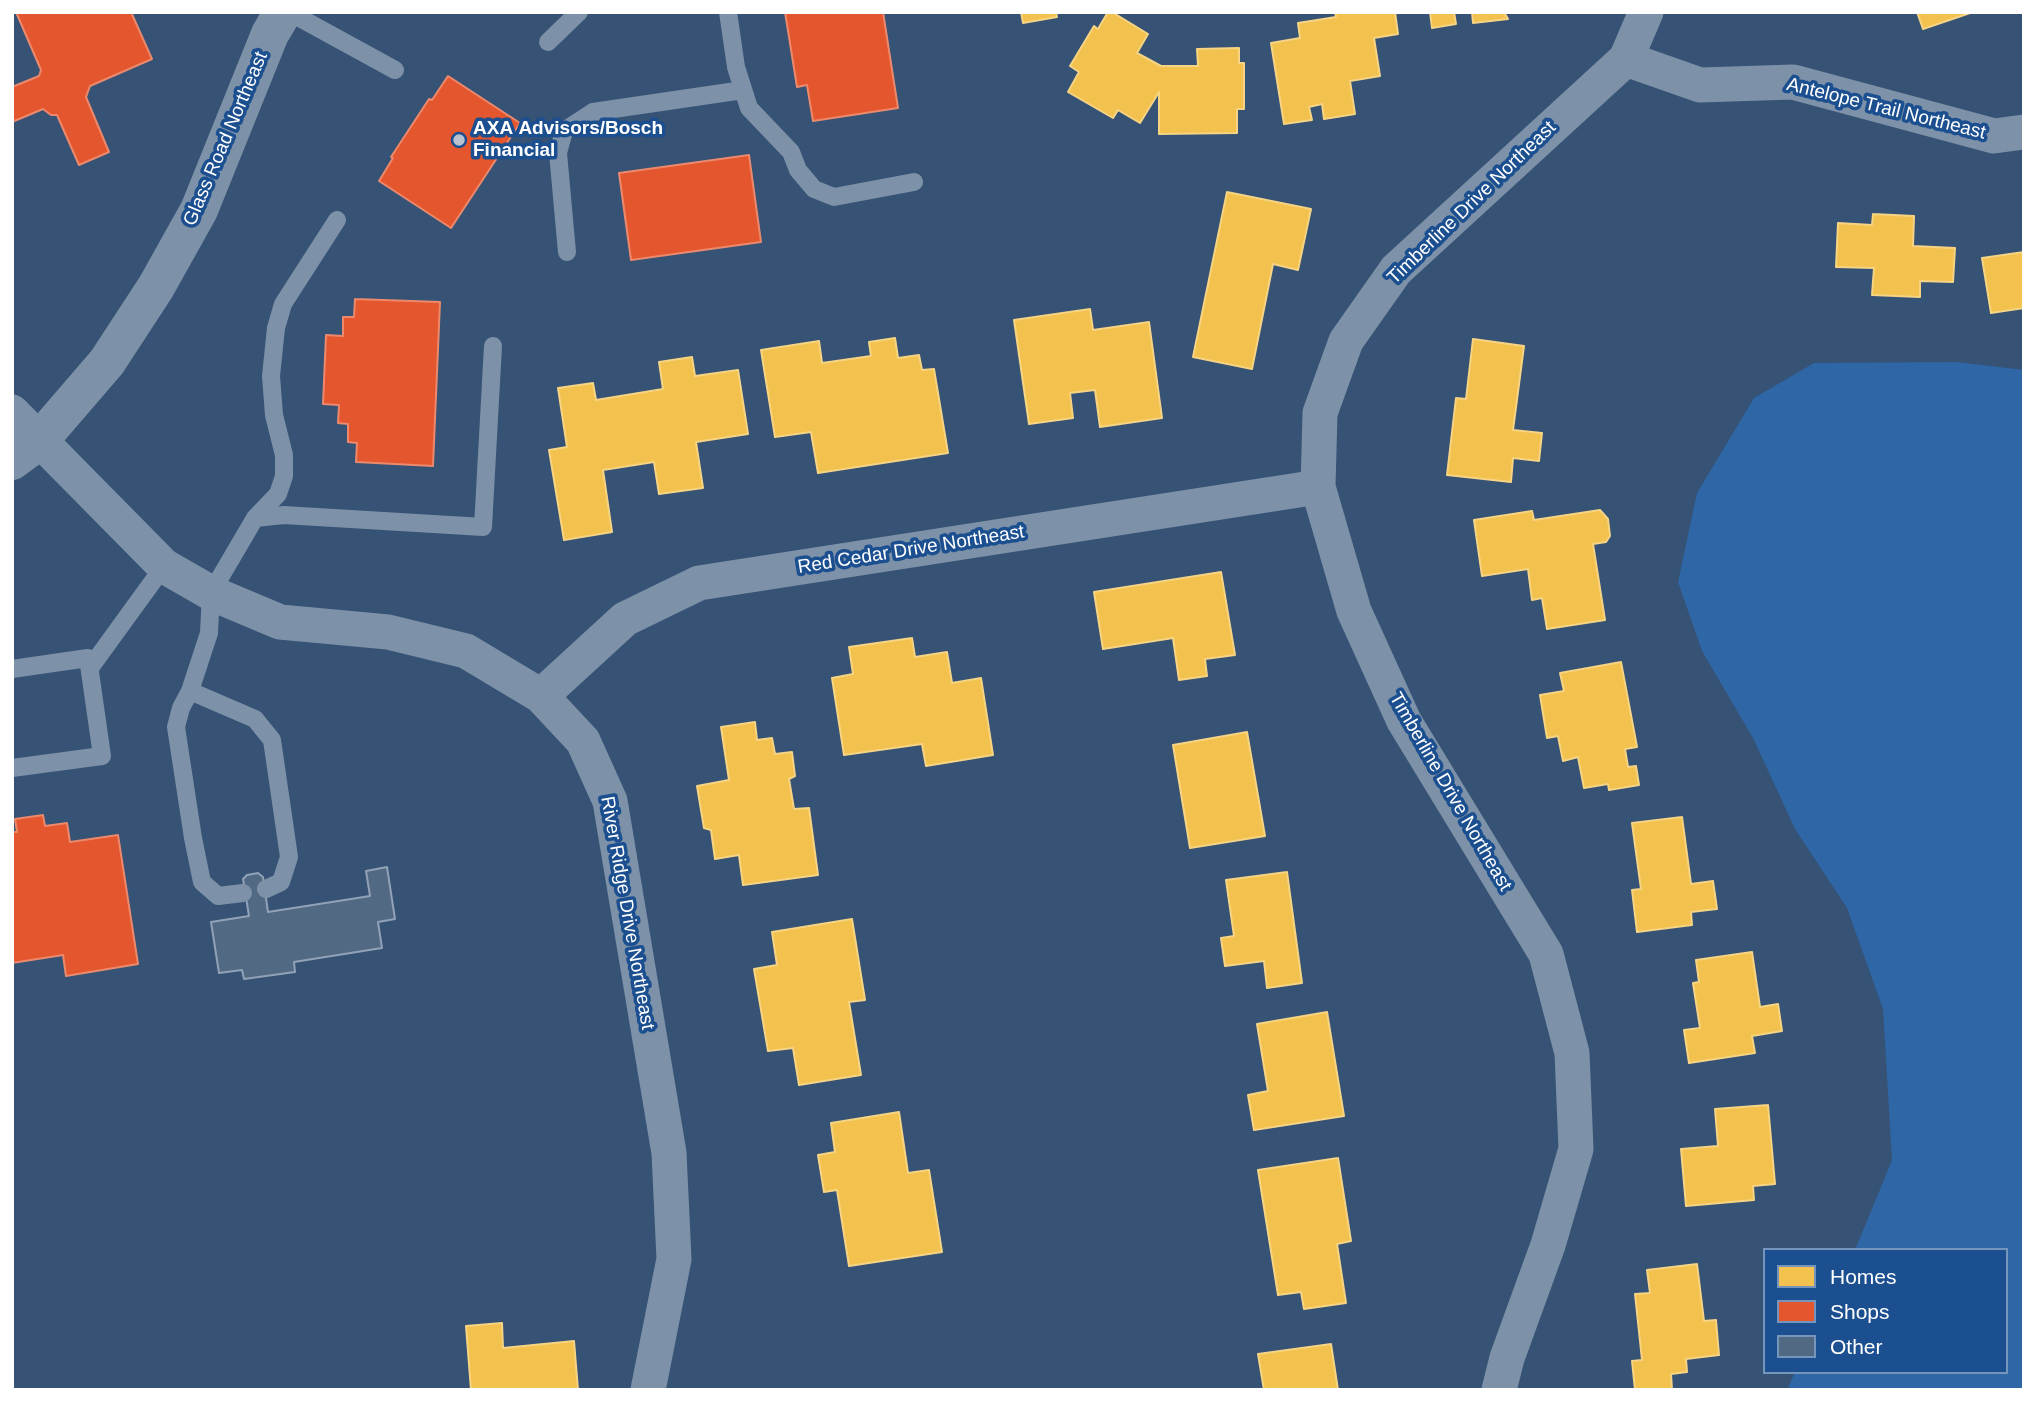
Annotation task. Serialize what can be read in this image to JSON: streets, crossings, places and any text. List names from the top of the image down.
{
  "streets": {
    "street": [
      "Antelope Trail Northeast",
      "Glass Road Northeast",
      "Timberline Drive Northeast",
      "Red Cedar Drive Northeast",
      "River Ridge Drive Northeast"
    ]
  },
  "crossings": [
    ["Antelope Trail Northeast", "Timberline Drive Northeast"],
    ["Glass Road Northeast", "River Ridge Drive Northeast"],
    ["Timberline Drive Northeast", "Red Cedar Drive Northeast"],
    ["Red Cedar Drive Northeast", "River Ridge Drive Northeast"]
  ],
  "places": ["AXA Advisors/Bosch Financial"],
  "legend": ["Homes", "Shops", "Other"]
}
